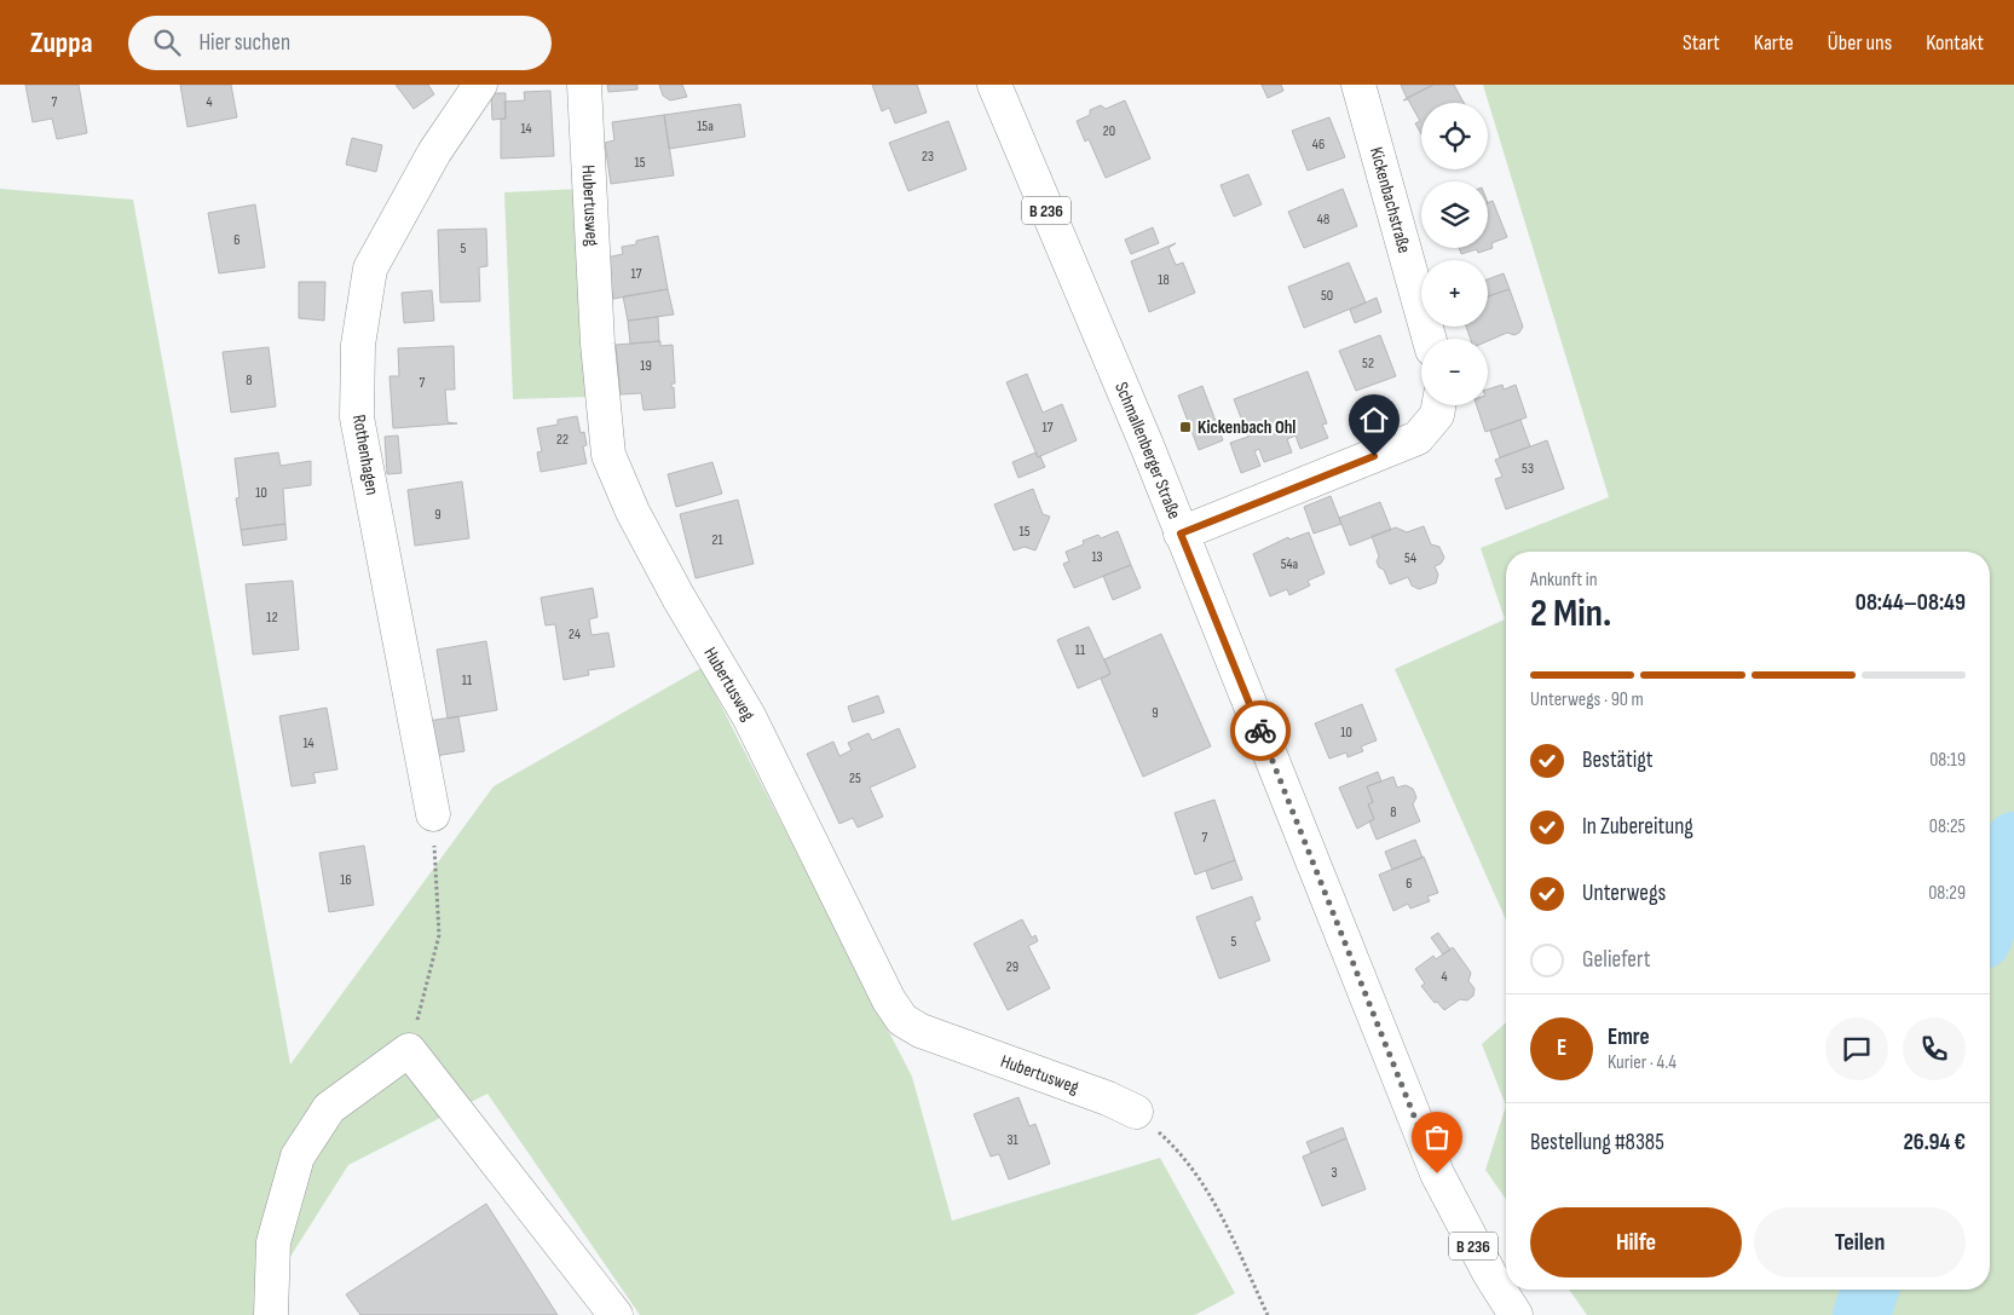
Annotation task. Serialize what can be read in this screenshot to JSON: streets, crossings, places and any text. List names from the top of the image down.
{
  "streets": {
    "street": [
      "Kickenbachstraße",
      "Hubertusweg",
      "B 236",
      "Schmallenberger Straße",
      "Rothenhagen"
    ]
  },
  "places": {
    "transit": ["Kickenbach Ohl"]
  },
  "house_numbers": [
    "7",
    "4",
    "15a",
    "14",
    "20",
    "46",
    "23",
    "15",
    "48",
    "6",
    "5",
    "17",
    "18",
    "50",
    "52",
    "19",
    "8",
    "7",
    "17",
    "22",
    "53",
    "10",
    "9",
    "15",
    "21",
    "13",
    "54",
    "54a",
    "12",
    "24",
    "11",
    "11",
    "9",
    "10",
    "14",
    "25",
    "8",
    "7",
    "16",
    "6",
    "5",
    "29",
    "4",
    "31",
    "3"
  ],
  "page": {
    "header": "Zuppa",
    "search": "Hier suchen",
    "nav": [
      "Start",
      "Karte",
      "Über uns",
      "Kontakt"
    ],
    "map_buttons": ["+", "−"],
    "heading": ["2 Min.", "Ankunft in", "08:44–08:49"],
    "panel": [
      "Emre",
      "Kurier · 4.4",
      "Bestellung #8385",
      "26.94 €"
    ],
    "bar": "Unterwegs · 90 m",
    "list": [
      ["Bestätigt", "08:19"],
      ["In Zubereitung", "08:25"],
      ["Unterwegs", "08:29"],
      "Geliefert"
    ],
    "round": "E",
    "buttons": ["Hilfe", "Teilen"]
  }
}
